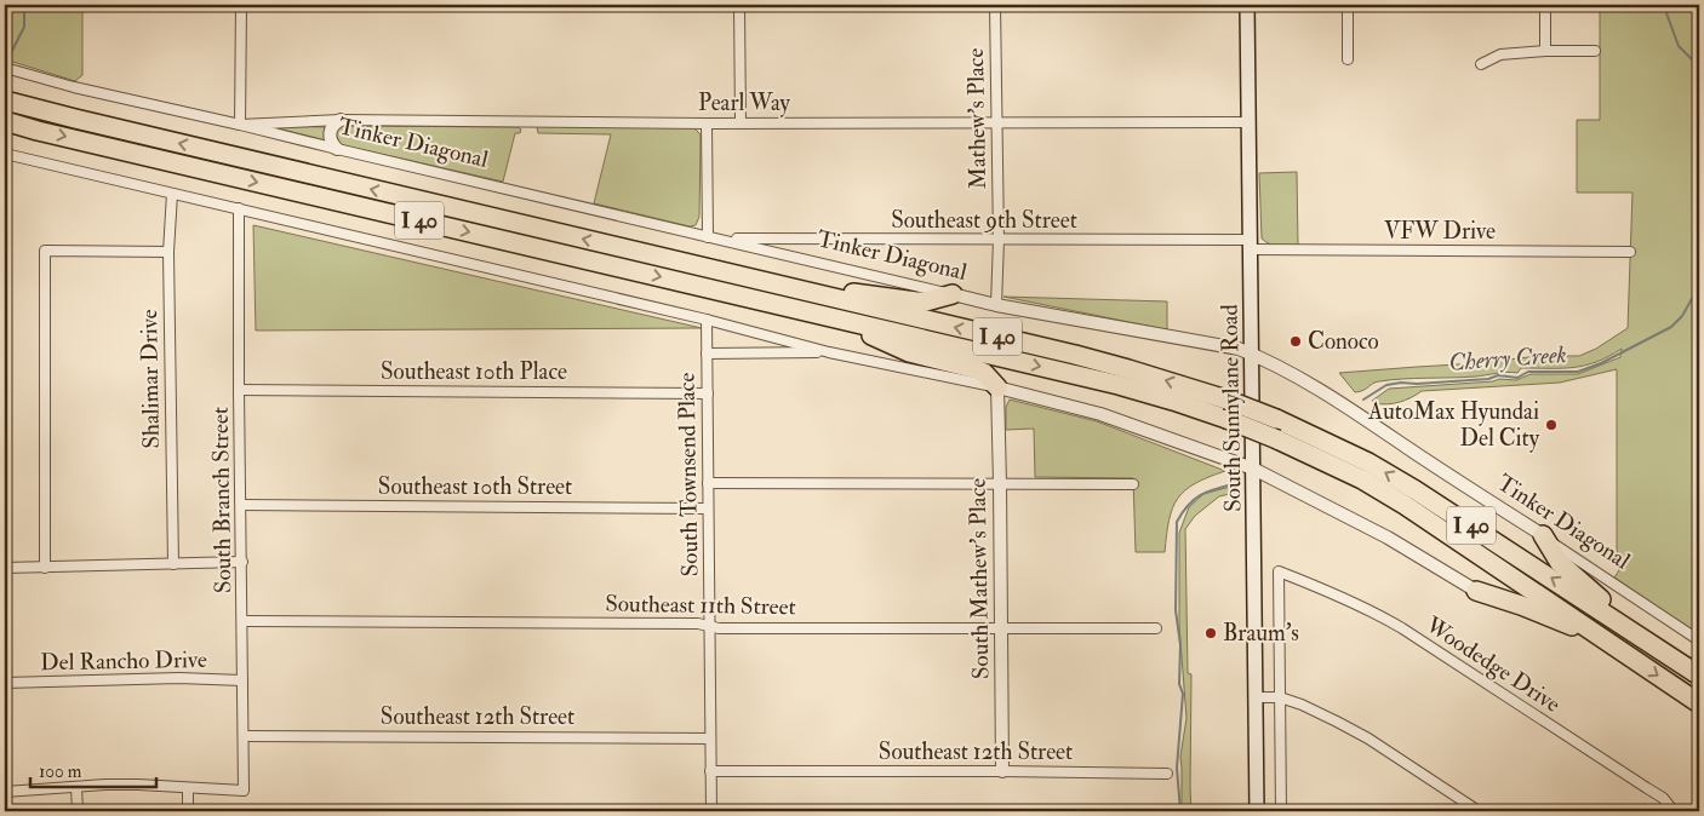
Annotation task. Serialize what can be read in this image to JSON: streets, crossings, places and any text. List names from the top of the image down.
{
  "streets": {
    "highway": ["I 40"],
    "main road": ["South Sunnylane Road"],
    "street": [
      "Pearl Way",
      "Mathew's Place",
      "Tinker Diagonal",
      "Southeast 9th Street",
      "VFW Drive",
      "Southeast 10th Place",
      "Shalimar Drive",
      "South Townsend Place",
      "Southeast 10th Street",
      "South Branch Street",
      "South Mathew's Place",
      "Southeast 11th Street",
      "Del Rancho Drive",
      "Woodedge Drive",
      "Southeast 12th Street"
    ]
  },
  "crossings": [
    ["Pearl Way", "Mathew's Place"],
    ["Pearl Way", "Tinker Diagonal"],
    ["Pearl Way", "South Sunnylane Road"],
    ["Mathew's Place", "Tinker Diagonal"],
    ["Mathew's Place", "Southeast 9th Street"],
    ["Tinker Diagonal", "Southeast 9th Street"],
    ["Tinker Diagonal", "South Sunnylane Road"],
    ["Southeast 9th Street", "VFW Drive"],
    ["Southeast 9th Street", "South Sunnylane Road"],
    ["VFW Drive", "South Sunnylane Road"],
    ["Southeast 10th Place", "South Townsend Place"],
    ["Southeast 10th Place", "South Branch Street"],
    ["South Townsend Place", "Southeast 10th Street"],
    ["South Townsend Place", "Southeast 11th Street"],
    ["South Townsend Place", "Southeast 12th Street"],
    ["Southeast 10th Street", "South Branch Street"],
    ["South Branch Street", "Southeast 11th Street"],
    ["South Branch Street", "Del Rancho Drive"],
    ["South Branch Street", "Southeast 12th Street"],
    ["South Mathew's Place", "Southeast 11th Street"],
    ["South Mathew's Place", "Southeast 12th Street"]
  ],
  "water": ["Cherry Creek"],
  "places": ["Conoco", "AutoMax Hyundai Del City", "Braum's"],
  "scale_bar": "100 m"
}
